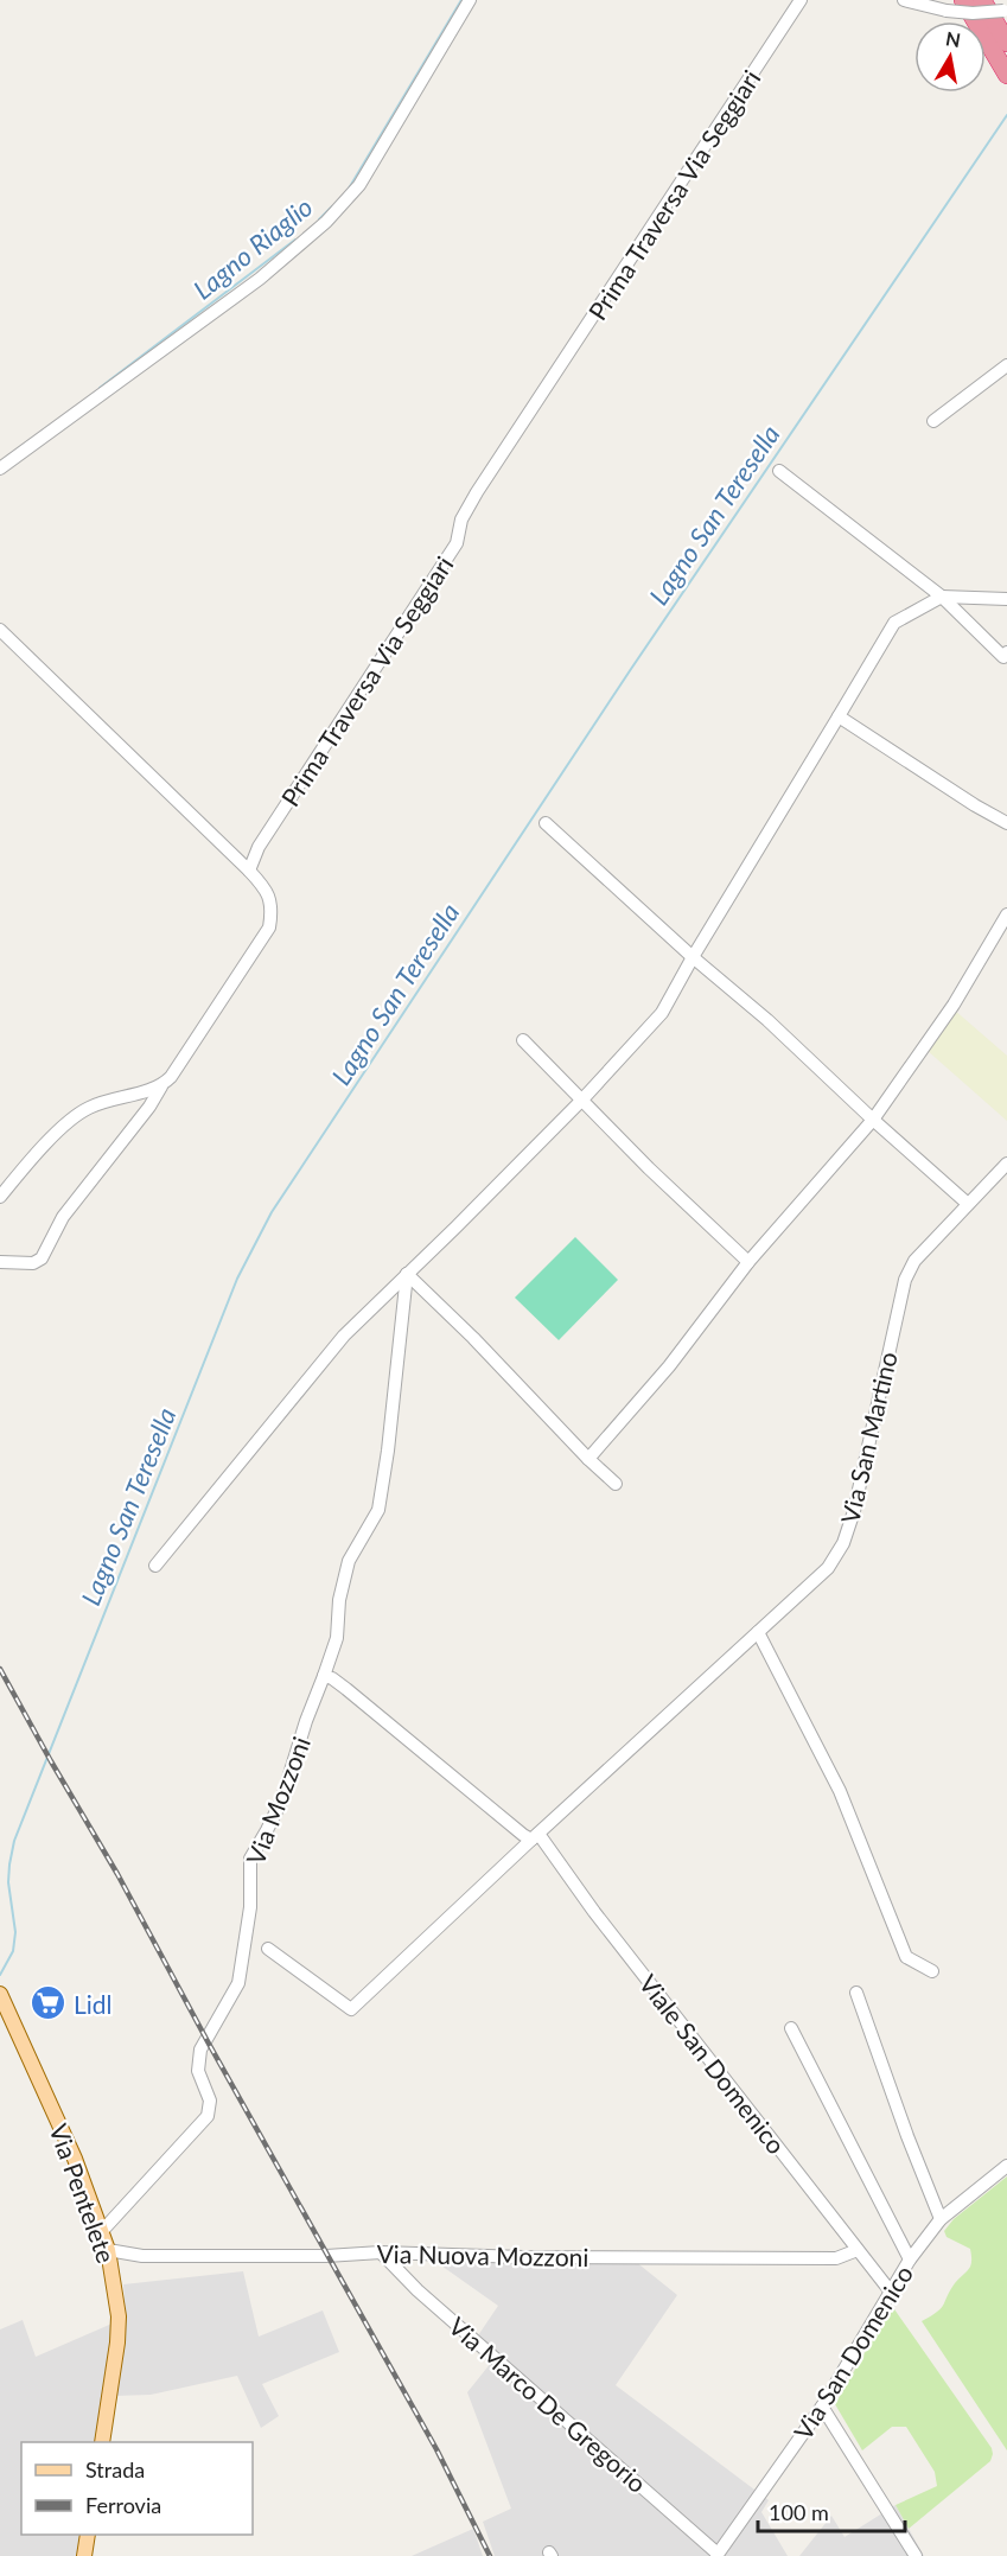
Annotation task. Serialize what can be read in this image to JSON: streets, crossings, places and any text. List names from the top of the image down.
{
  "streets": {
    "main road": ["Via Pentelete"],
    "street": [
      "Prima Traversa Via Seggiari",
      "Via San Martino",
      "Via Mozzoni",
      "Viale San Domenico",
      "Via Nuova Mozzoni",
      "Via San Domenico",
      "Via Marco De Gregorio"
    ]
  },
  "crossings": [
    ["Via San Martino", "Viale San Domenico"],
    ["Via Mozzoni", "Via Pentelete"],
    ["Viale San Domenico", "Via Nuova Mozzoni"],
    ["Viale San Domenico", "Via San Domenico"],
    ["Via Pentelete", "Via Nuova Mozzoni"],
    ["Via Nuova Mozzoni", "Via Marco De Gregorio"],
    ["Via San Domenico", "Via Marco De Gregorio"]
  ],
  "water": ["Lagno Riaglio", "Lagno San Teresella"],
  "places": {
    "supermarket": ["Lidl"]
  },
  "legend": ["Strada", "Ferrovia"],
  "scale_bar": "100 m",
  "north": "top"
}
